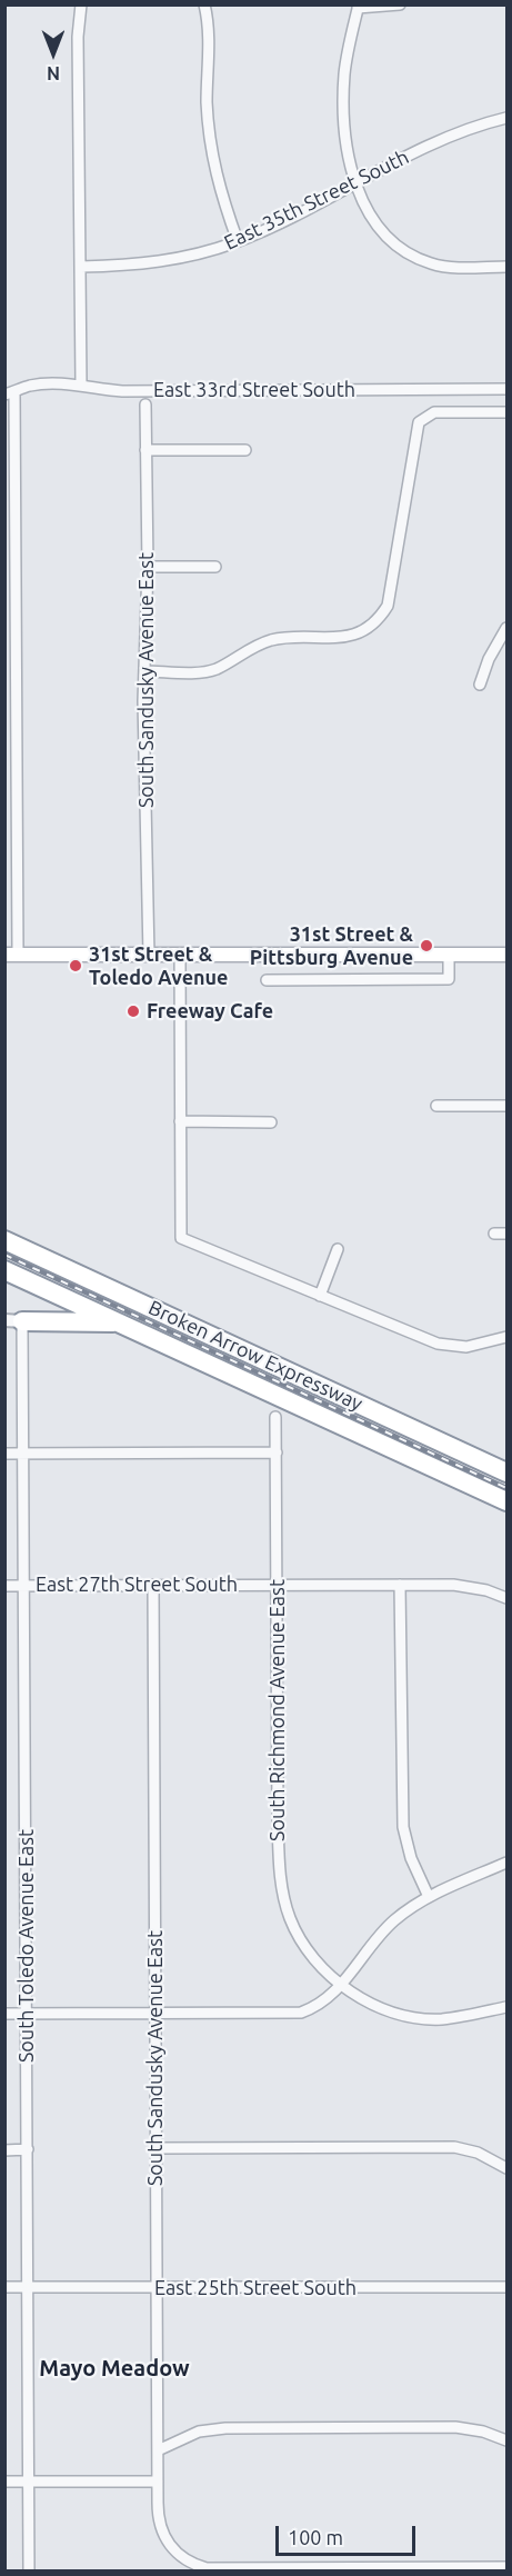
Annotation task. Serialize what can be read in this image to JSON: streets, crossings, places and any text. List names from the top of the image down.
{
  "streets": {
    "highway": ["Broken Arrow Expressway"],
    "street": [
      "East 35th Street South",
      "East 33rd Street South",
      "South Sandusky Avenue East",
      "East 27th Street South",
      "South Richmond Avenue East",
      "South Toledo Avenue East",
      "East 25th Street South"
    ]
  },
  "crossings": [
    ["South Sandusky Avenue East", "East 27th Street South"],
    ["South Sandusky Avenue East", "East 25th Street South"],
    ["East 27th Street South", "South Richmond Avenue East"],
    ["East 27th Street South", "South Toledo Avenue East"],
    ["South Toledo Avenue East", "East 25th Street South"]
  ],
  "districts": ["Mayo Meadow"],
  "places": ["31st Street & Pittsburg Avenue", "31st Street & Toledo Avenue", "Freeway Cafe"],
  "scale_bar": "100 m",
  "north": "bottom"
}
